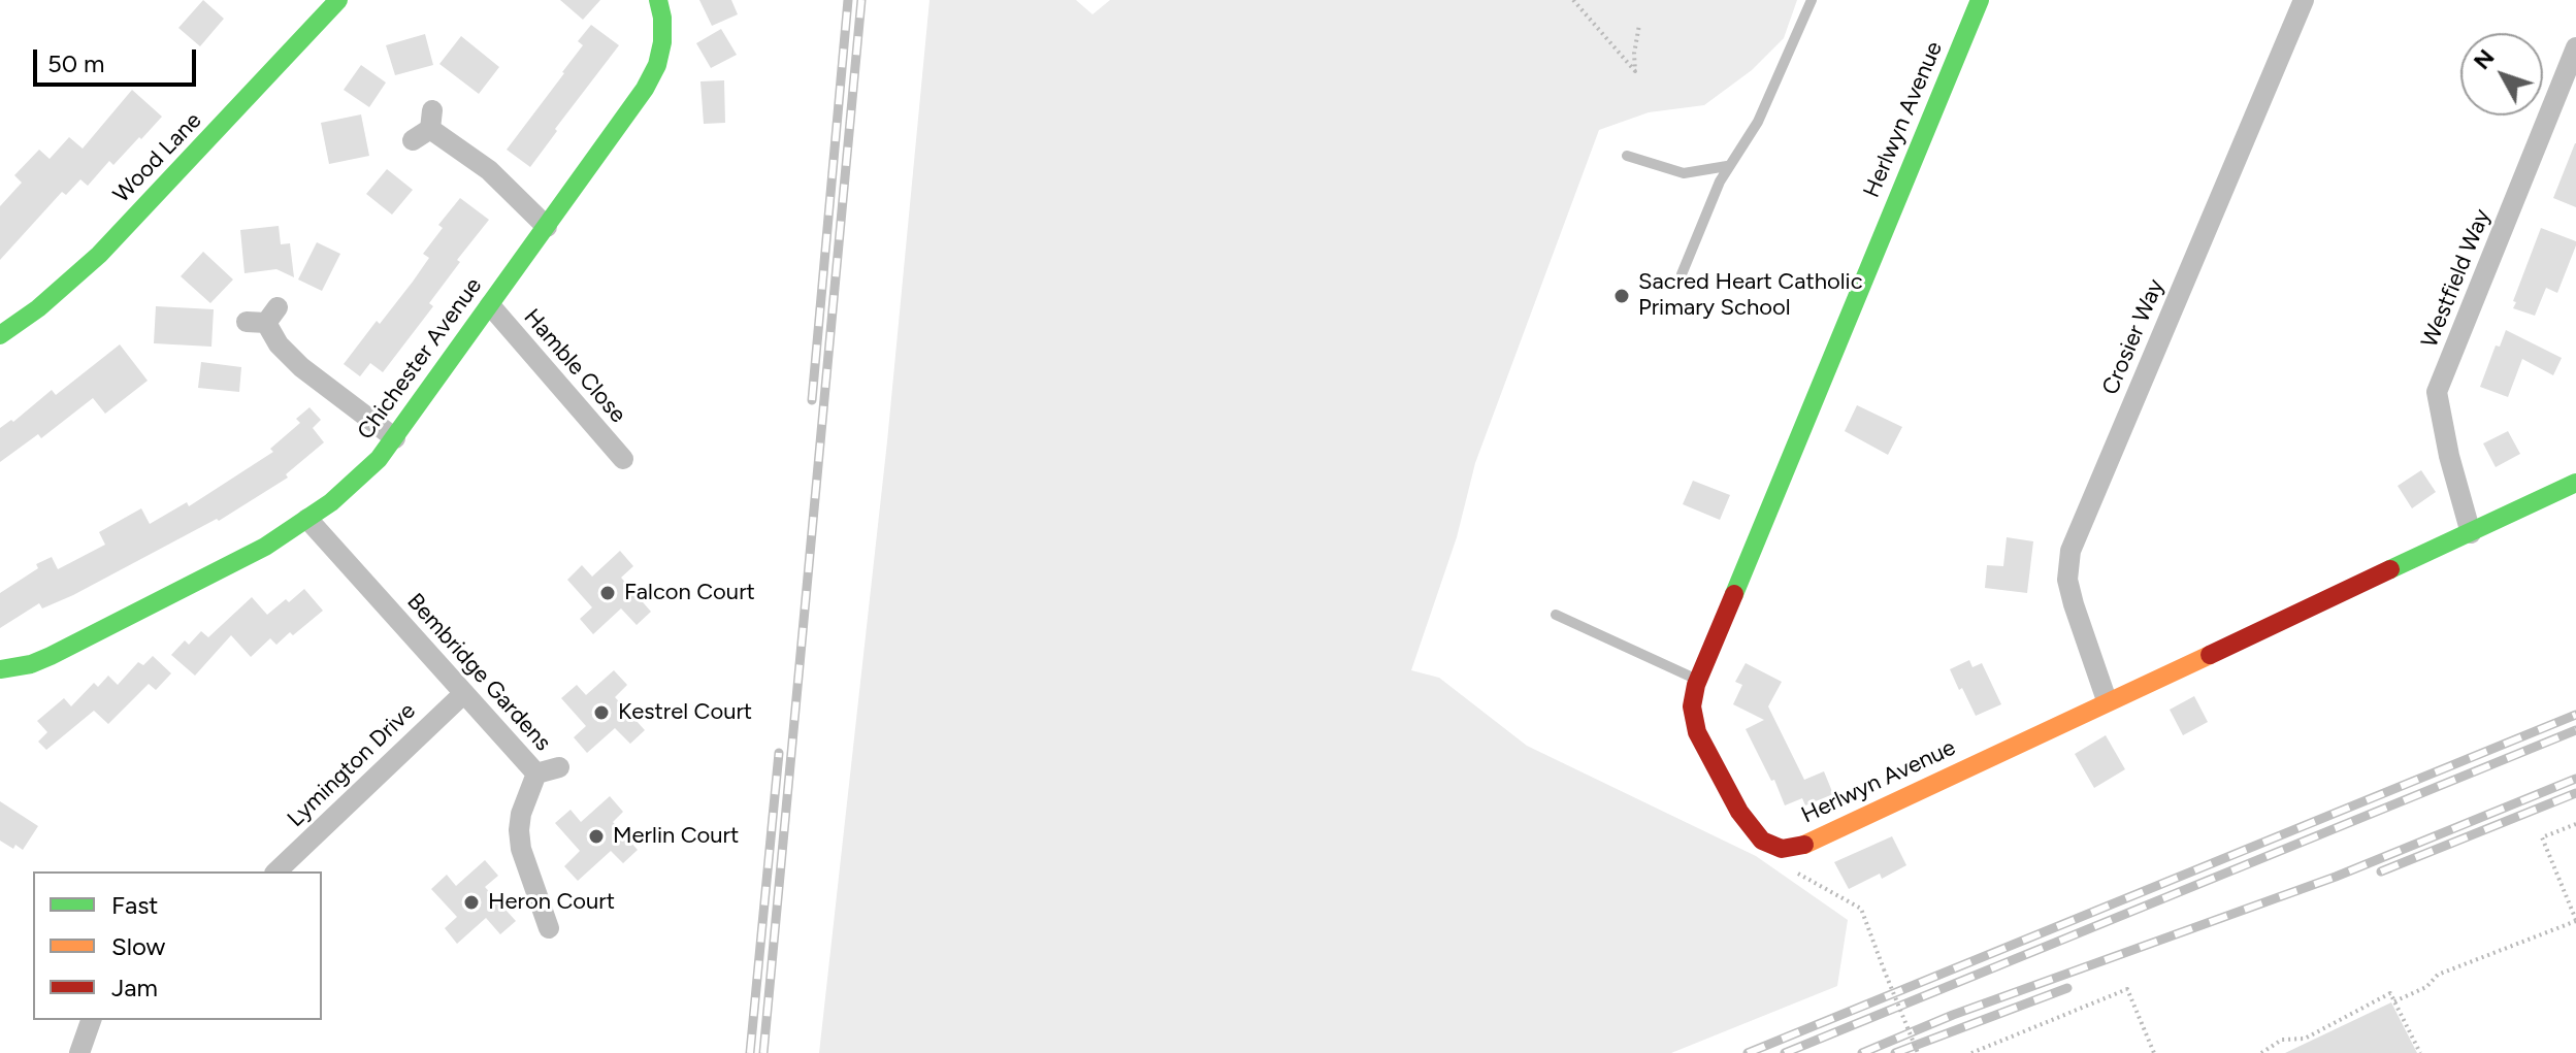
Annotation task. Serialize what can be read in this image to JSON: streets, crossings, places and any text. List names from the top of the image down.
{
  "streets": {
    "street": [
      "Herlwyn Avenue",
      "Wood Lane",
      "Westfield Way",
      "Crosier Way",
      "Chichester Avenue",
      "Hamble Close",
      "Bembridge Gardens",
      "Lymington Drive"
    ]
  },
  "crossings": [
    ["Herlwyn Avenue", "Westfield Way"],
    ["Herlwyn Avenue", "Crosier Way"],
    ["Chichester Avenue", "Hamble Close"],
    ["Chichester Avenue", "Bembridge Gardens"],
    ["Bembridge Gardens", "Lymington Drive"]
  ],
  "places": [
    "Sacred Heart Catholic Primary School",
    "Falcon Court",
    "Kestrel Court",
    "Merlin Court",
    "Heron Court"
  ],
  "legend": ["Fast", "Slow", "Jam"],
  "scale_bar": "50 m",
  "north": "top left"
}
